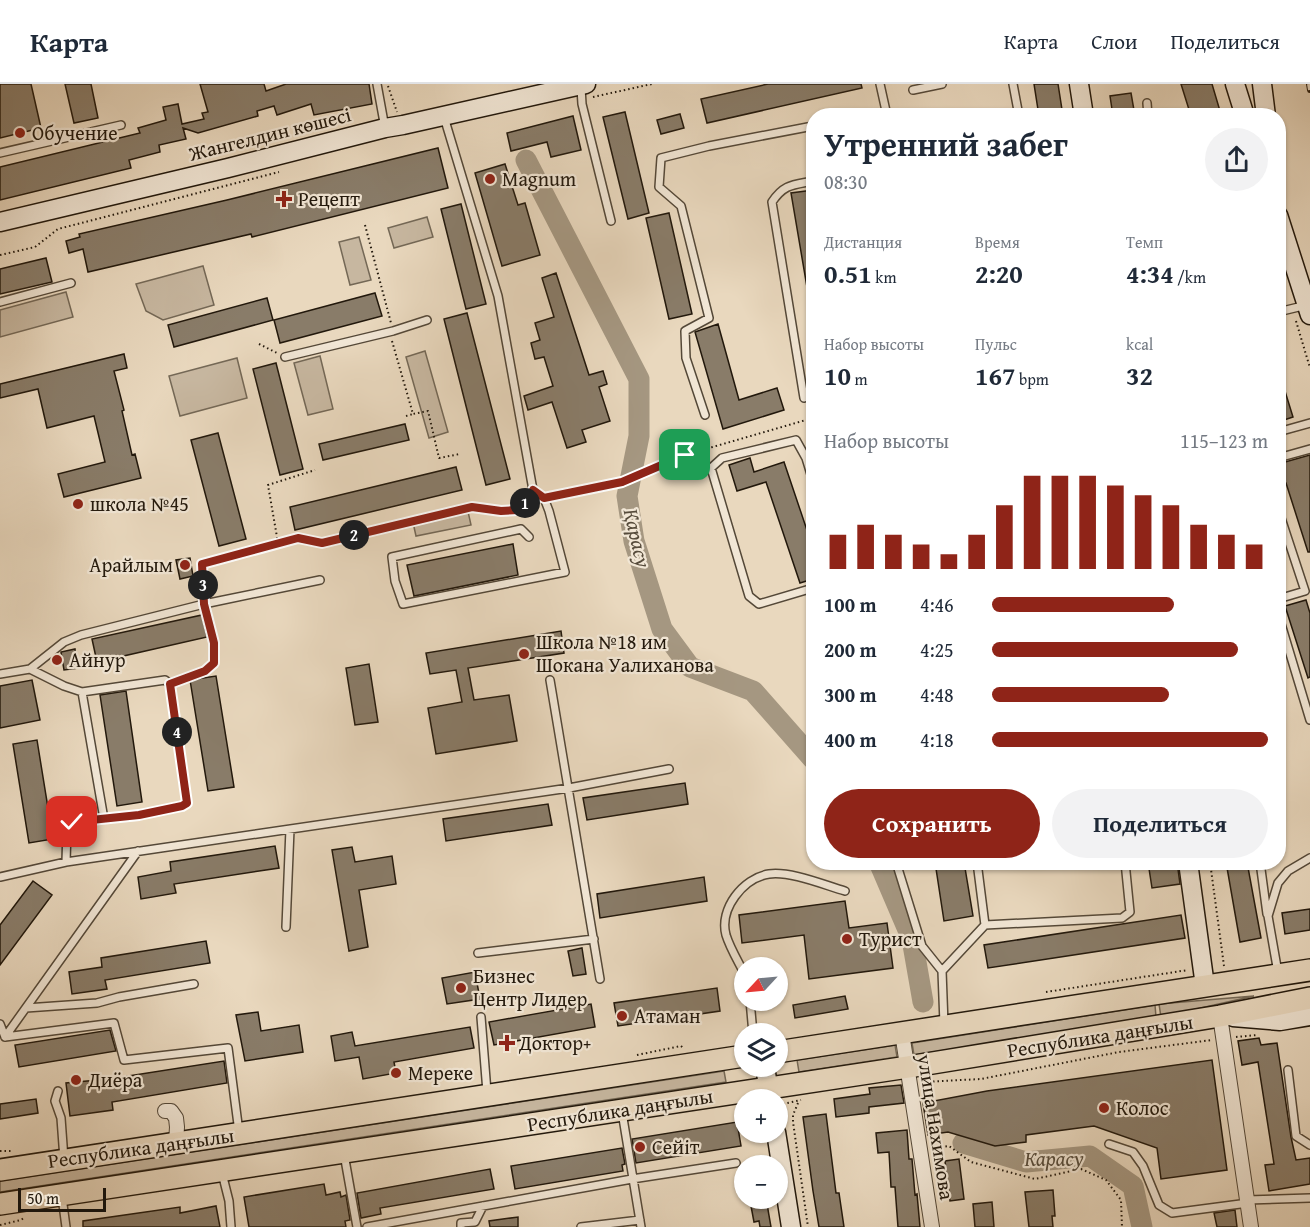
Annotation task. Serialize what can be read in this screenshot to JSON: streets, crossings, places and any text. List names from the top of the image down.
{
  "streets": {
    "main road": ["Жангелдин көшесі", "Республика даңғылы"],
    "street": ["улица Нахимова"]
  },
  "crossings": [
    ["Республика даңғылы", "улица Нахимова"]
  ],
  "water": ["Қарасу", "Карасу"],
  "places": {
    "other": [
      "Обучение",
      "Magnum",
      "школа №45",
      "Арайлым",
      "Школа №18 им Шокана Уалиханова",
      "Айнур",
      "Турист",
      "Бизнес Центр Лидер",
      "Атаман",
      "Мереке",
      "Диёра",
      "Колос",
      "Сейіт"
    ],
    "health": ["Рецепт", "Доктор+"]
  },
  "scale_bar": "50 m",
  "north": "bottom left",
  "page": {
    "header": "Карта",
    "nav": ["Карта", "Слои", "Поделиться"],
    "heading": ["Утренний забег", "08:30"],
    "stats": [
      ["Дистанция", "0.51 km"],
      ["Время", "2:20"],
      ["Темп", "4:34 /km"],
      ["Набор высоты", "10 m"],
      ["Пульс", "167 bpm"],
      ["kcal", "32"]
    ],
    "chart": ["Набор высоты", "115–123 m"],
    "pins": [
      "1",
      "2",
      "3",
      "4"
    ],
    "list": [
      {
        "name": "100 m",
        "note": "4:46"
      },
      {
        "name": "200 m",
        "note": "4:25"
      },
      {
        "name": "300 m",
        "note": "4:48"
      },
      {
        "name": "400 m",
        "note": "4:18"
      }
    ],
    "buttons": ["Сохранить", "Поделиться"],
    "map_buttons": ["+", "−"],
    "scale": "50 m"
  }
}
